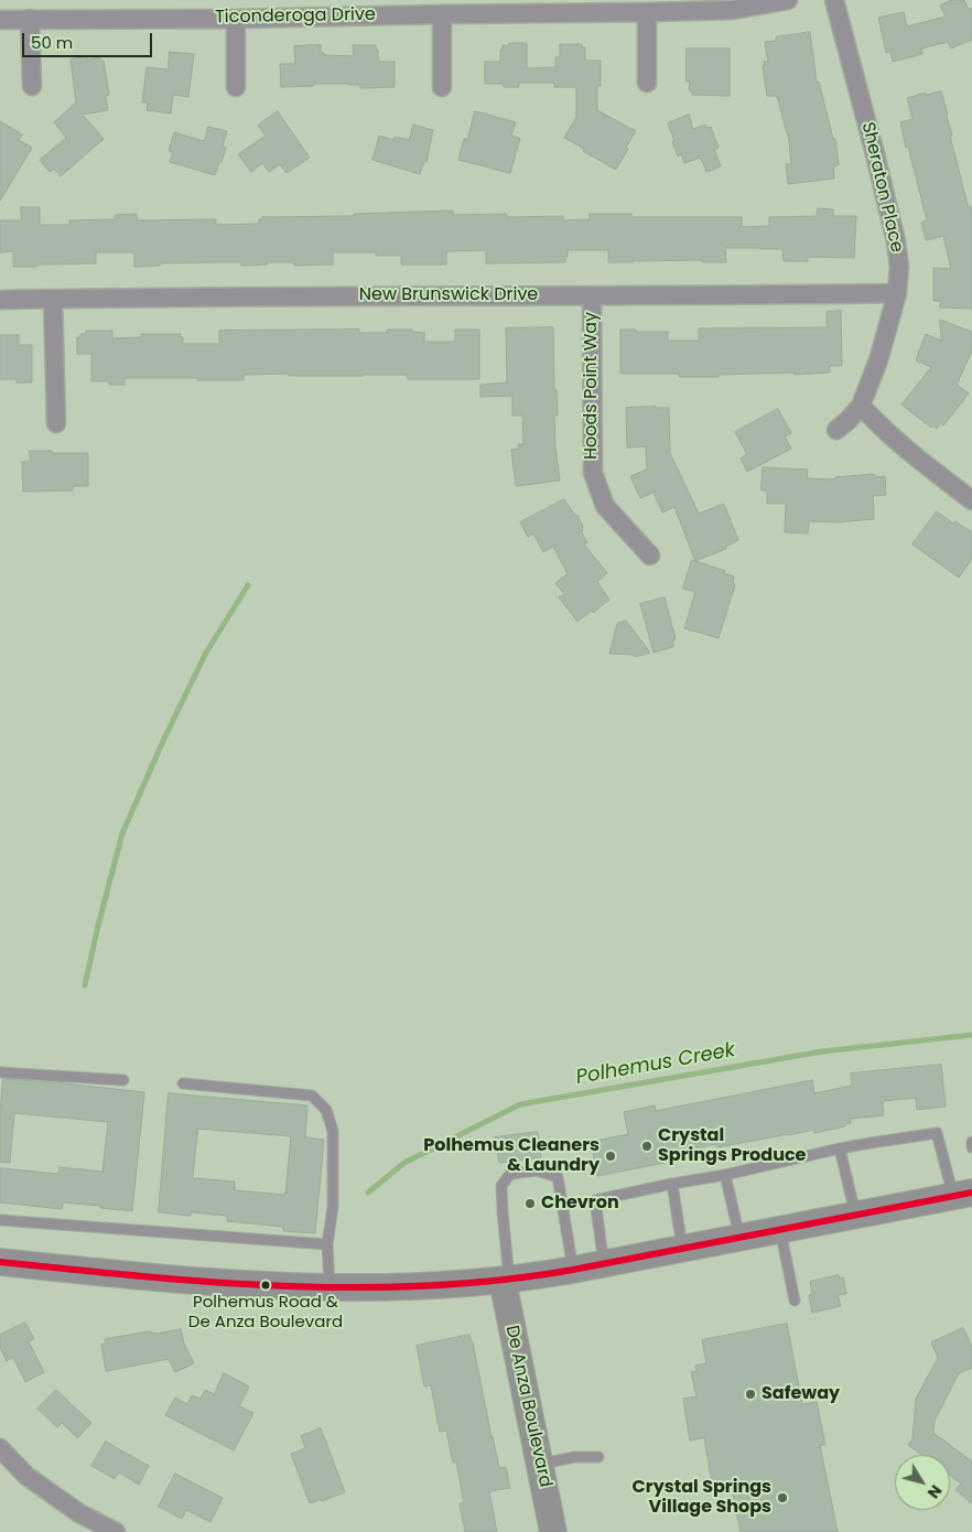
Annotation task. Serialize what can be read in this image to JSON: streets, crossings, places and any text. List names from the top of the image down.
{
  "streets": {
    "main road": ["De Anza Boulevard"],
    "street": [
      "Ticonderoga Drive",
      "Sheraton Place",
      "New Brunswick Drive",
      "Hoods Point Way"
    ]
  },
  "crossings": [
    ["Sheraton Place", "New Brunswick Drive"],
    ["New Brunswick Drive", "Hoods Point Way"]
  ],
  "water": ["Polhemus Creek"],
  "places": [
    "Crystal Springs Produce",
    "Polhemus Cleaners & Laundry",
    "Chevron",
    "Polhemus Road & De Anza Boulevard",
    "Safeway",
    "Crystal Springs Village Shops"
  ],
  "scale_bar": "50 m",
  "north": "bottom right"
}
